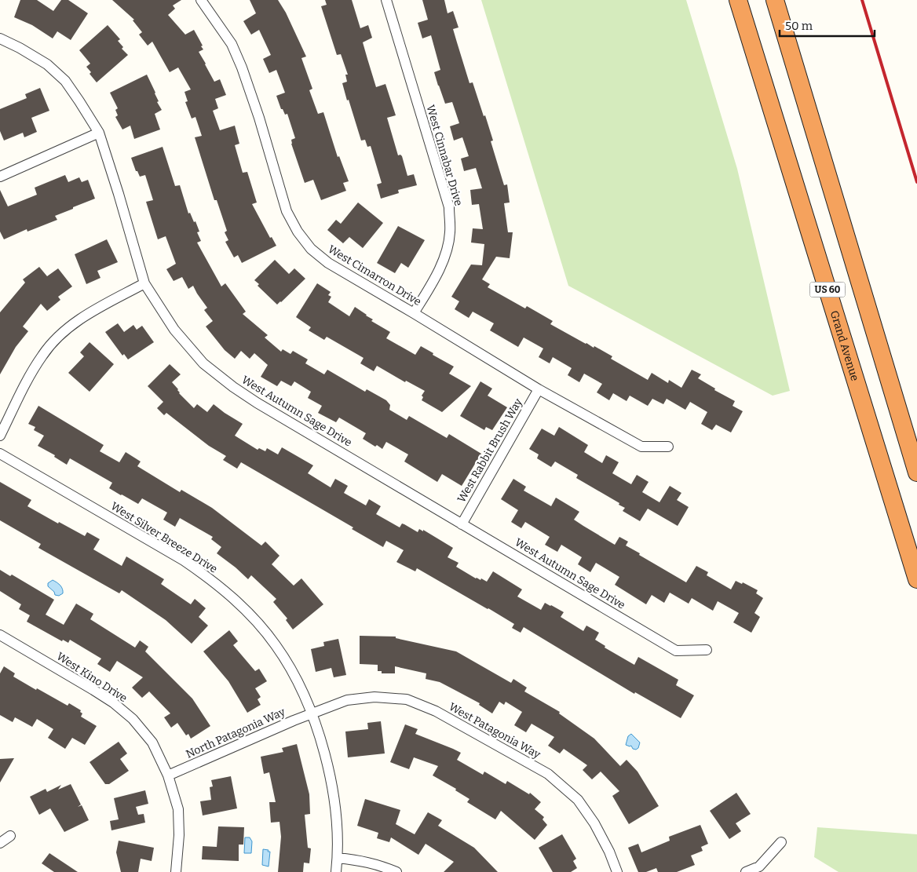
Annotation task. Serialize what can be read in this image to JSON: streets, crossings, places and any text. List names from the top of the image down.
{
  "streets": {
    "highway": ["US 60", "Grand Avenue"],
    "street": [
      "West Cinnabar Drive",
      "West Cimarron Drive",
      "West Autumn Sage Drive",
      "West Rabbit Brush Way",
      "West Silver Breeze Drive",
      "West Kino Drive",
      "West Patagonia Way",
      "North Patagonia Way"
    ]
  },
  "crossings": [
    ["West Cinnabar Drive", "West Cimarron Drive"],
    ["West Cimarron Drive", "West Rabbit Brush Way"],
    ["West Autumn Sage Drive", "West Rabbit Brush Way"],
    ["West Silver Breeze Drive", "West Patagonia Way"],
    ["West Silver Breeze Drive", "North Patagonia Way"],
    ["West Kino Drive", "North Patagonia Way"],
    ["West Patagonia Way", "North Patagonia Way"]
  ],
  "scale_bar": "50 m"
}
